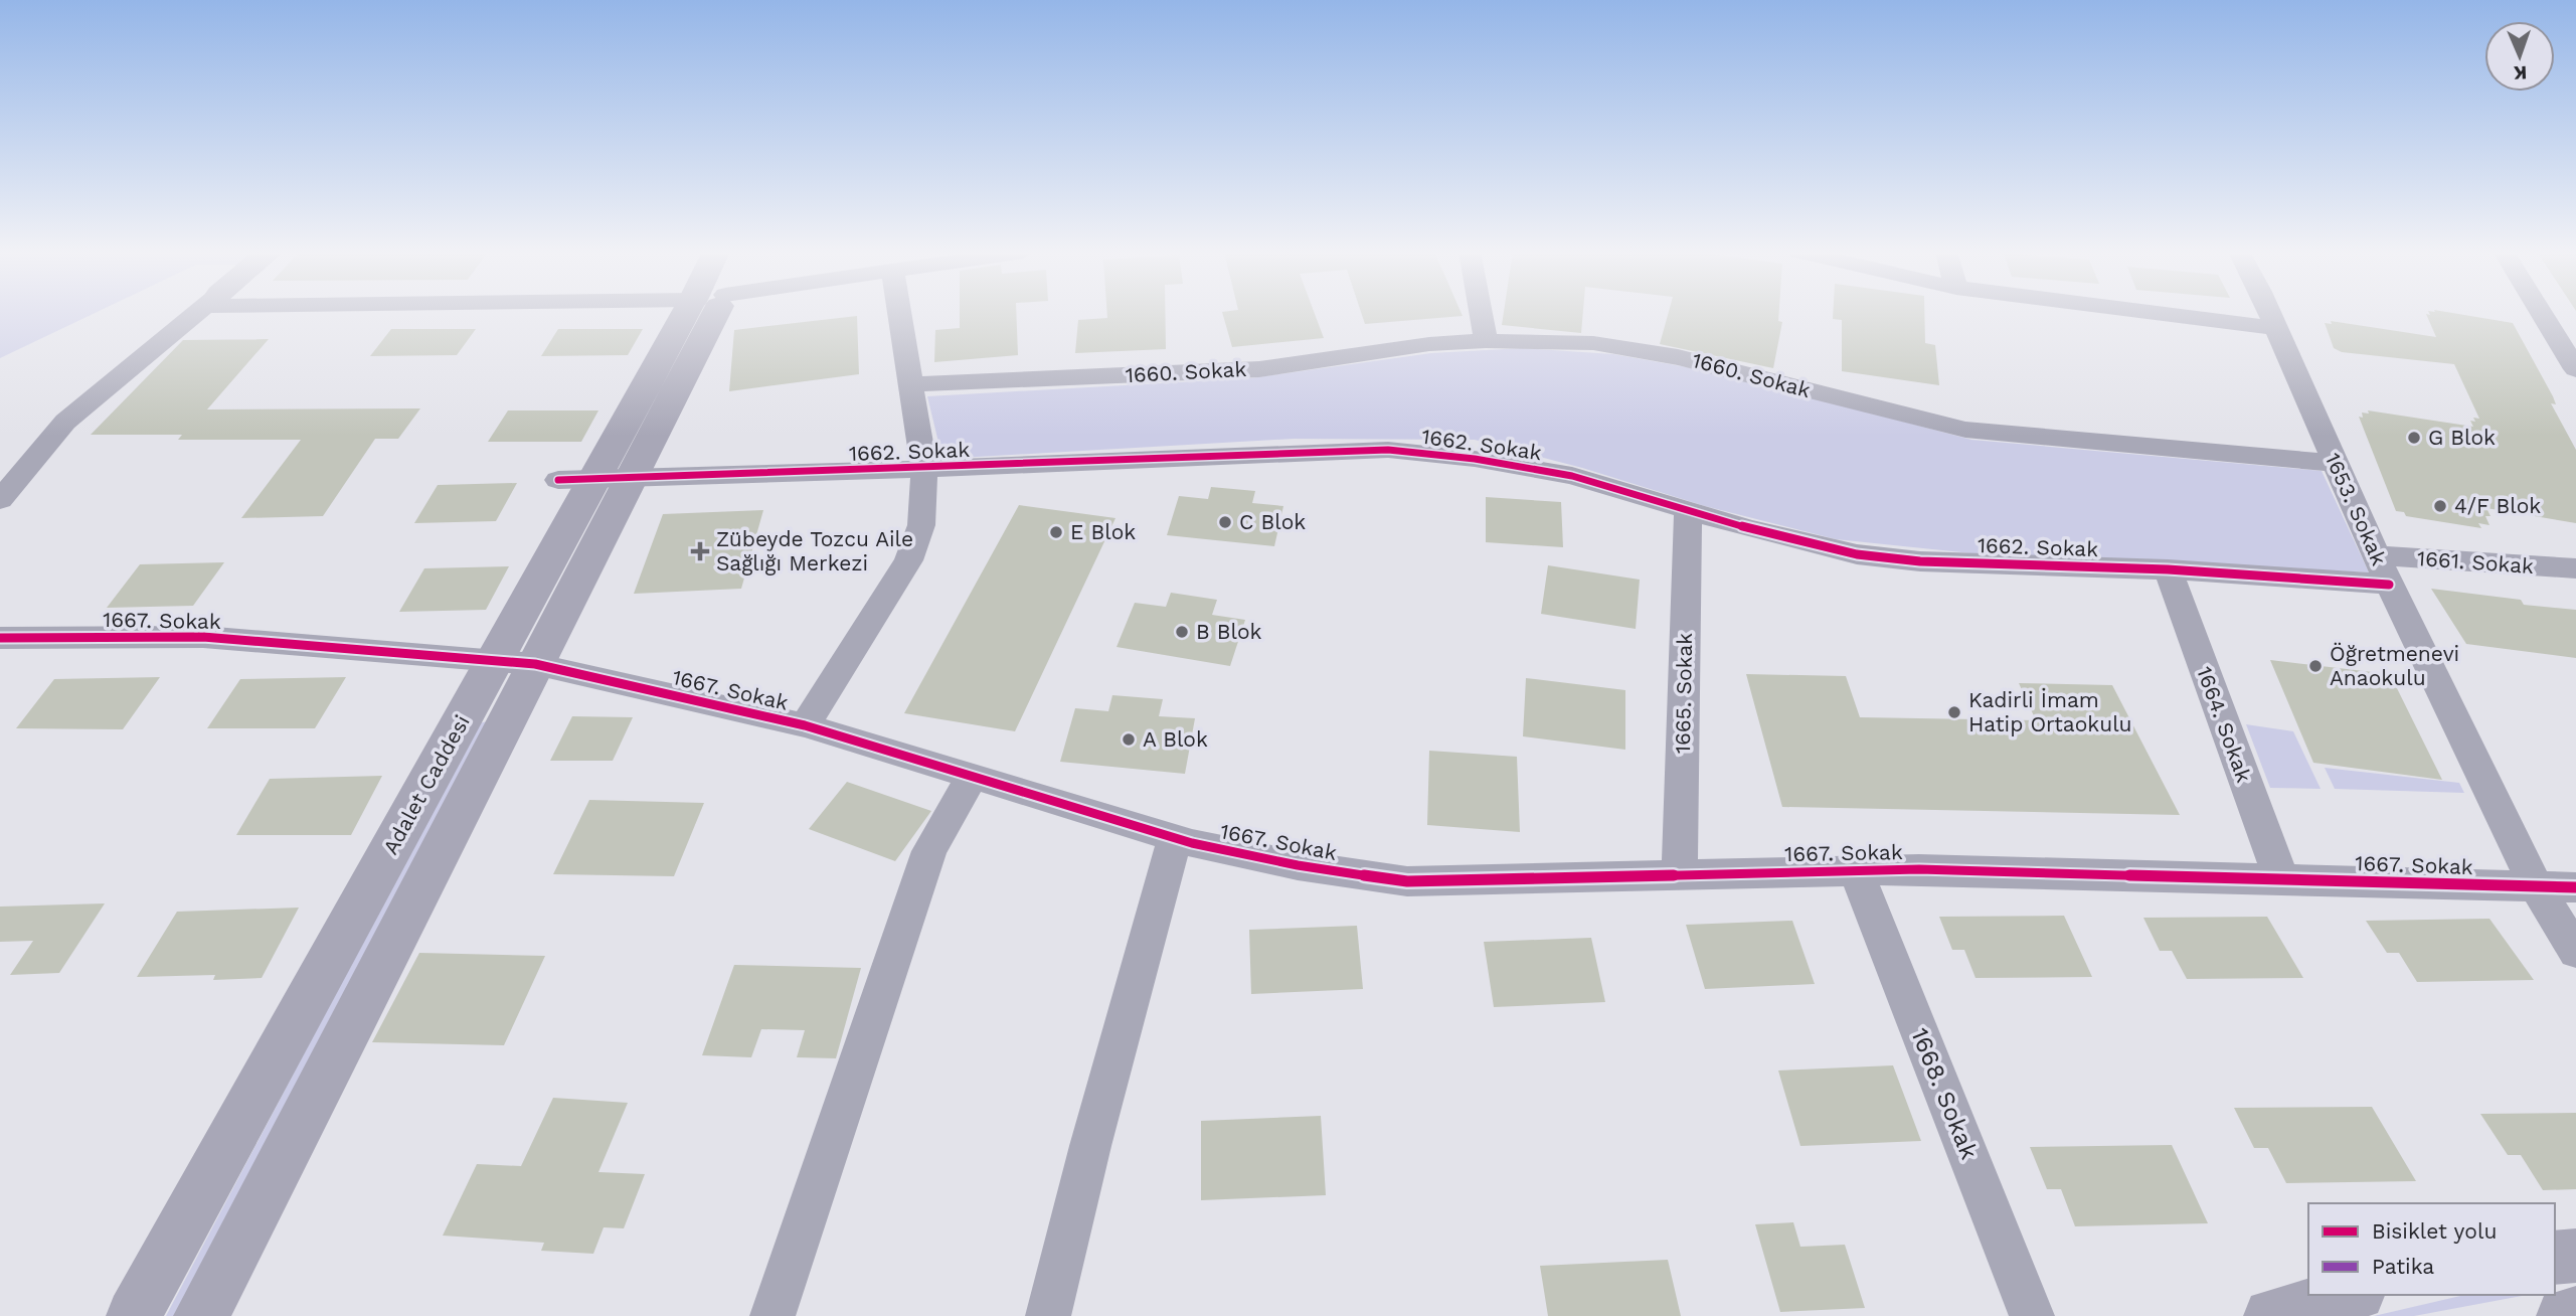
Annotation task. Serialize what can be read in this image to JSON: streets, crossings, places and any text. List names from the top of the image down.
{
  "streets": {
    "street": [
      "1660. Sokak",
      "1662. Sokak",
      "1653. Sokak",
      "1661. Sokak",
      "1667. Sokak",
      "1665. Sokak",
      "1664. Sokak",
      "Adalet Caddesi",
      "1668. Sokak"
    ]
  },
  "crossings": [
    ["1660. Sokak", "1653. Sokak"],
    ["1662. Sokak", "1653. Sokak"],
    ["1662. Sokak", "1665. Sokak"],
    ["1662. Sokak", "1664. Sokak"],
    ["1662. Sokak", "Adalet Caddesi"],
    ["1653. Sokak", "1661. Sokak"],
    ["1653. Sokak", "1667. Sokak"],
    ["1667. Sokak", "1665. Sokak"],
    ["1667. Sokak", "1664. Sokak"],
    ["1667. Sokak", "Adalet Caddesi"],
    ["1667. Sokak", "1668. Sokak"]
  ],
  "places": {
    "other": [
      "G Blok",
      "4/F Blok",
      "C Blok",
      "E Blok",
      "B Blok",
      "Öğretmenevi Anaokulu",
      "Kadirli İmam Hatip Ortaokulu",
      "A Blok"
    ],
    "health": ["Zübeyde Tozcu Aile Sağlığı Merkezi"]
  },
  "legend": ["Bisiklet yolu", "Patika"],
  "north": "bottom"
}
